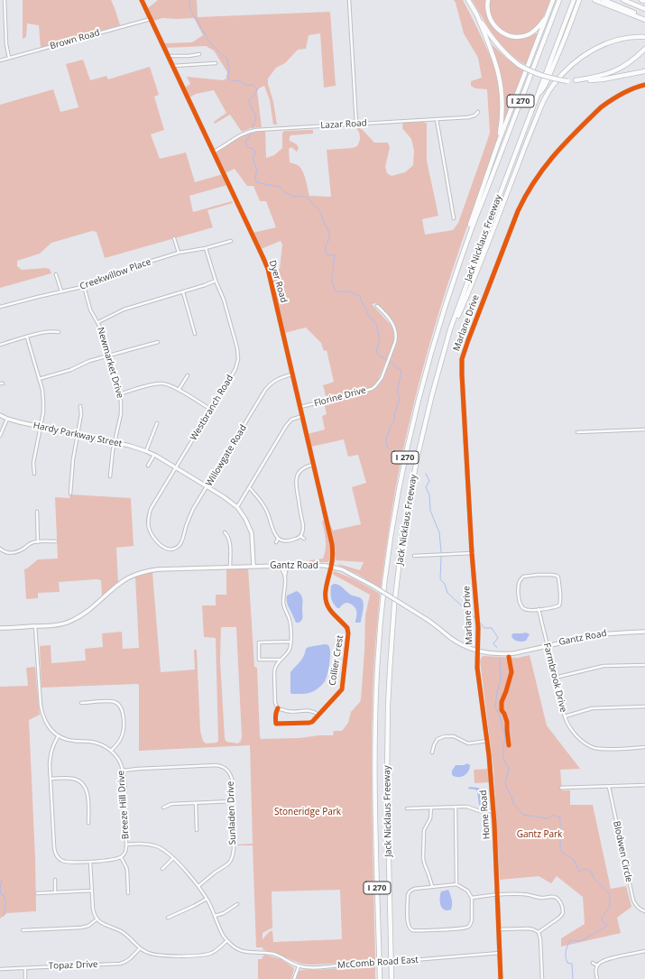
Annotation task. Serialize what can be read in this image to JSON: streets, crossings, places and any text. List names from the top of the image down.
{
  "streets": {
    "highway": ["I 270", "Jack Nicklaus Freeway"],
    "street": [
      "Brown Road",
      "Lazar Road",
      "Creekwillow Place",
      "Dyer Road",
      "Marlane Drive",
      "Newmarket Drive",
      "Florine Drive",
      "Westbranch Road",
      "Hardy Parkway Street",
      "Willowgate Road",
      "Gantz Road",
      "Collier Crest",
      "Farmbrook Drive",
      "Breeze Hill Drive",
      "Sunladen Drive",
      "Home Road",
      "Blodwen Circle",
      "McComb Road East",
      "Topaz Drive"
    ]
  },
  "crossings": [
    ["Brown Road", "Dyer Road"],
    ["Lazar Road", "Dyer Road"],
    ["Creekwillow Place", "Newmarket Drive"],
    ["Creekwillow Place", "Westbranch Road"],
    ["Dyer Road", "Florine Drive"],
    ["Dyer Road", "Willowgate Road"],
    ["Dyer Road", "Gantz Road"],
    ["Dyer Road", "Collier Crest"],
    ["Marlane Drive", "Gantz Road"],
    ["Marlane Drive", "Home Road"],
    ["Newmarket Drive", "Hardy Parkway Street"],
    ["Westbranch Road", "Hardy Parkway Street"],
    ["Westbranch Road", "Willowgate Road"],
    ["Hardy Parkway Street", "Willowgate Road"],
    ["Hardy Parkway Street", "Gantz Road"],
    ["Gantz Road", "Collier Crest"],
    ["Gantz Road", "Farmbrook Drive"],
    ["Gantz Road", "Home Road"],
    ["Home Road", "McComb Road East"]
  ],
  "parks": ["Stoneridge Park", "Gantz Park"]
}
